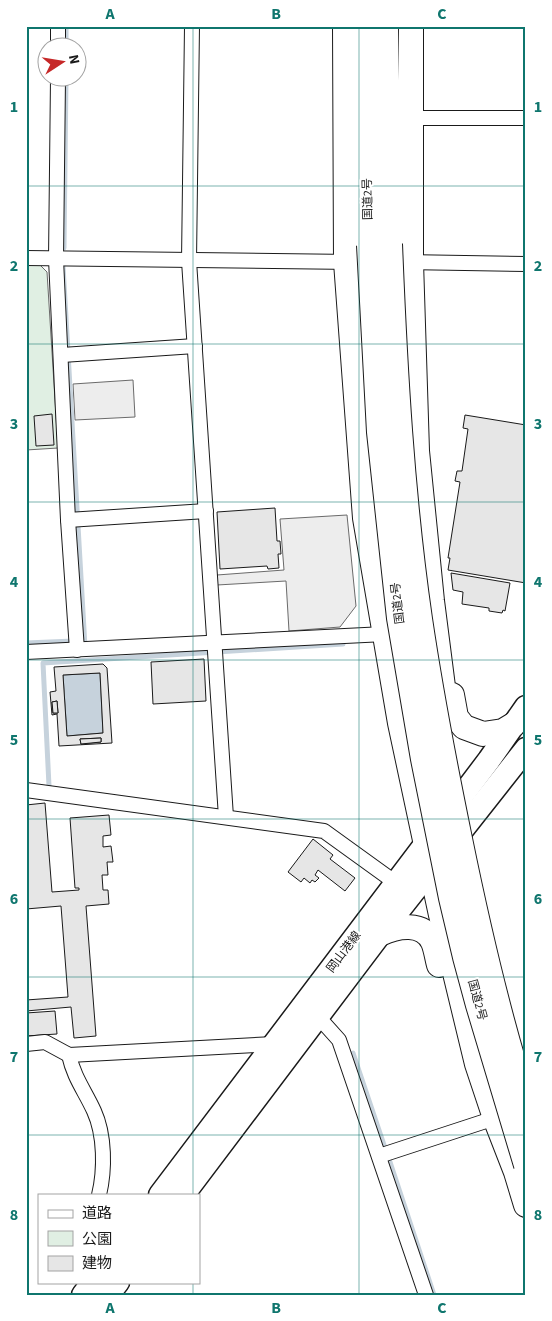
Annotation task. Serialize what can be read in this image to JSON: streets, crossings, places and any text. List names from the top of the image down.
{
  "streets": {
    "highway": ["国道2号"],
    "main road": ["岡山港線"]
  },
  "legend": ["道路", "公園", "建物"],
  "north": "right",
  "grid": {
    "columns": ["A", "B", "C"],
    "rows": [
      "1",
      "2",
      "3",
      "4",
      "5",
      "6",
      "7",
      "8"
    ]
  }
}
